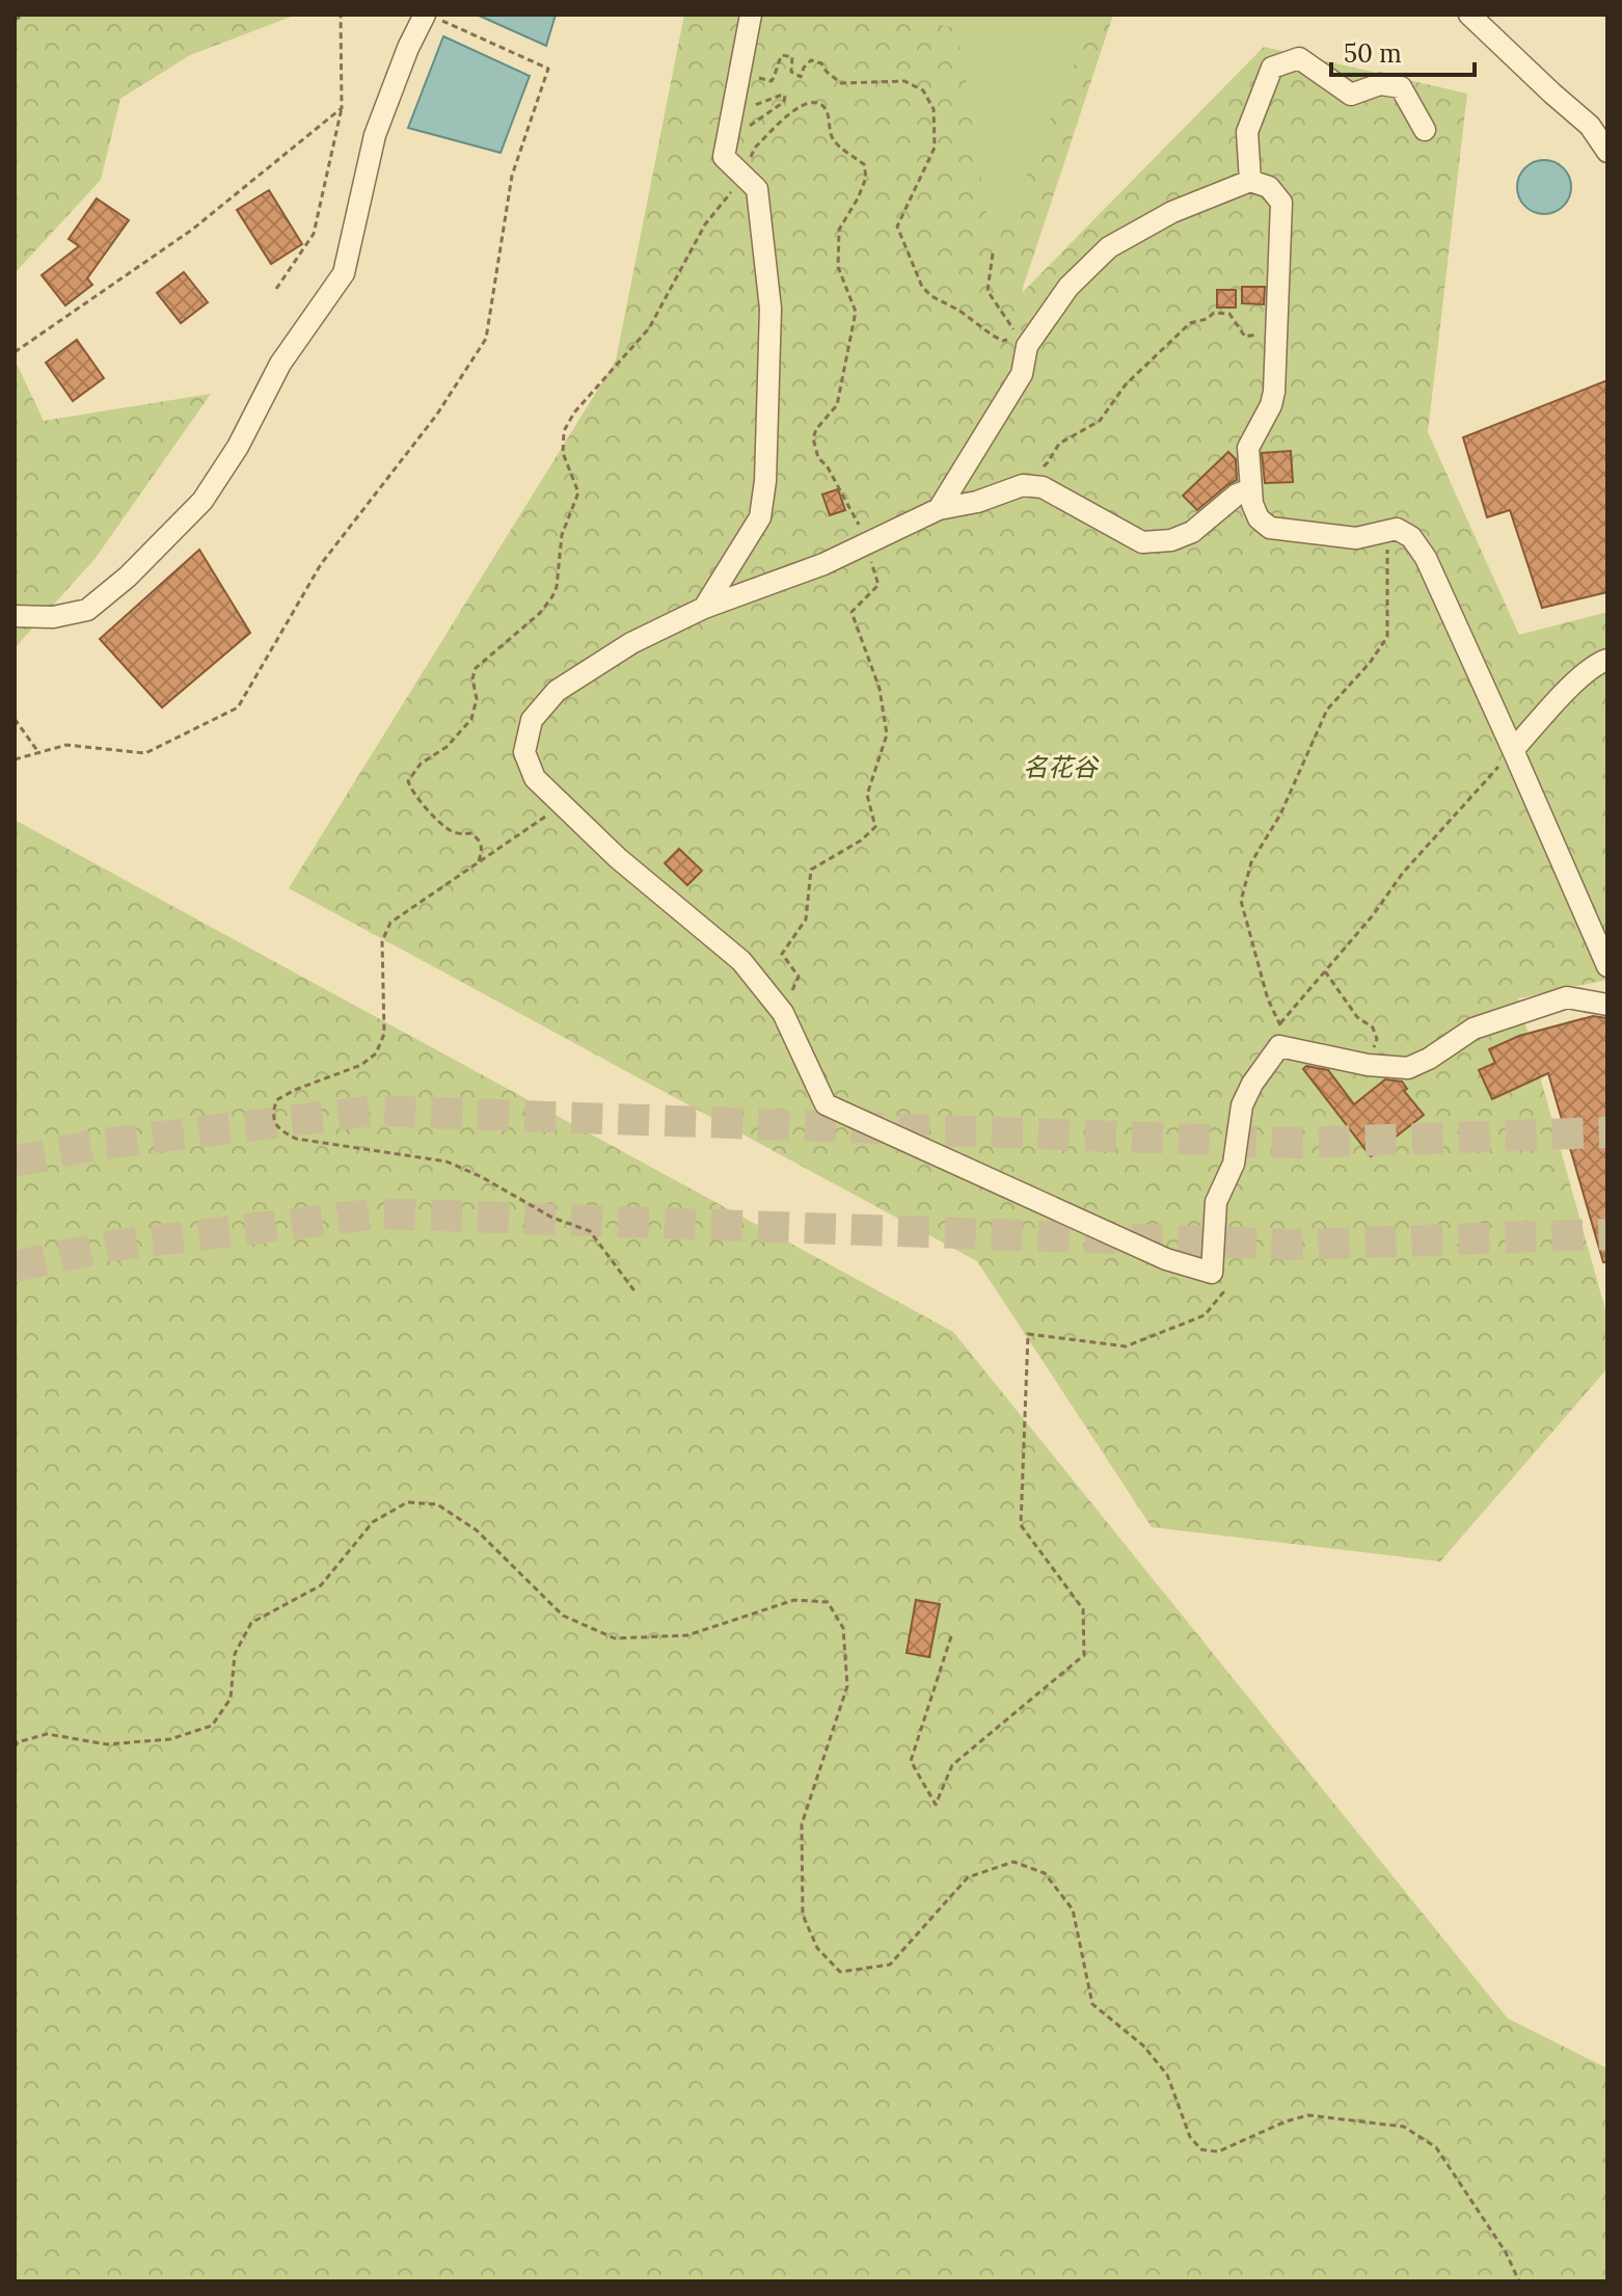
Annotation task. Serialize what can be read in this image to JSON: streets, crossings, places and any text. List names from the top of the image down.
{
  "parks": ["名花谷"],
  "scale_bar": "50 m"
}
